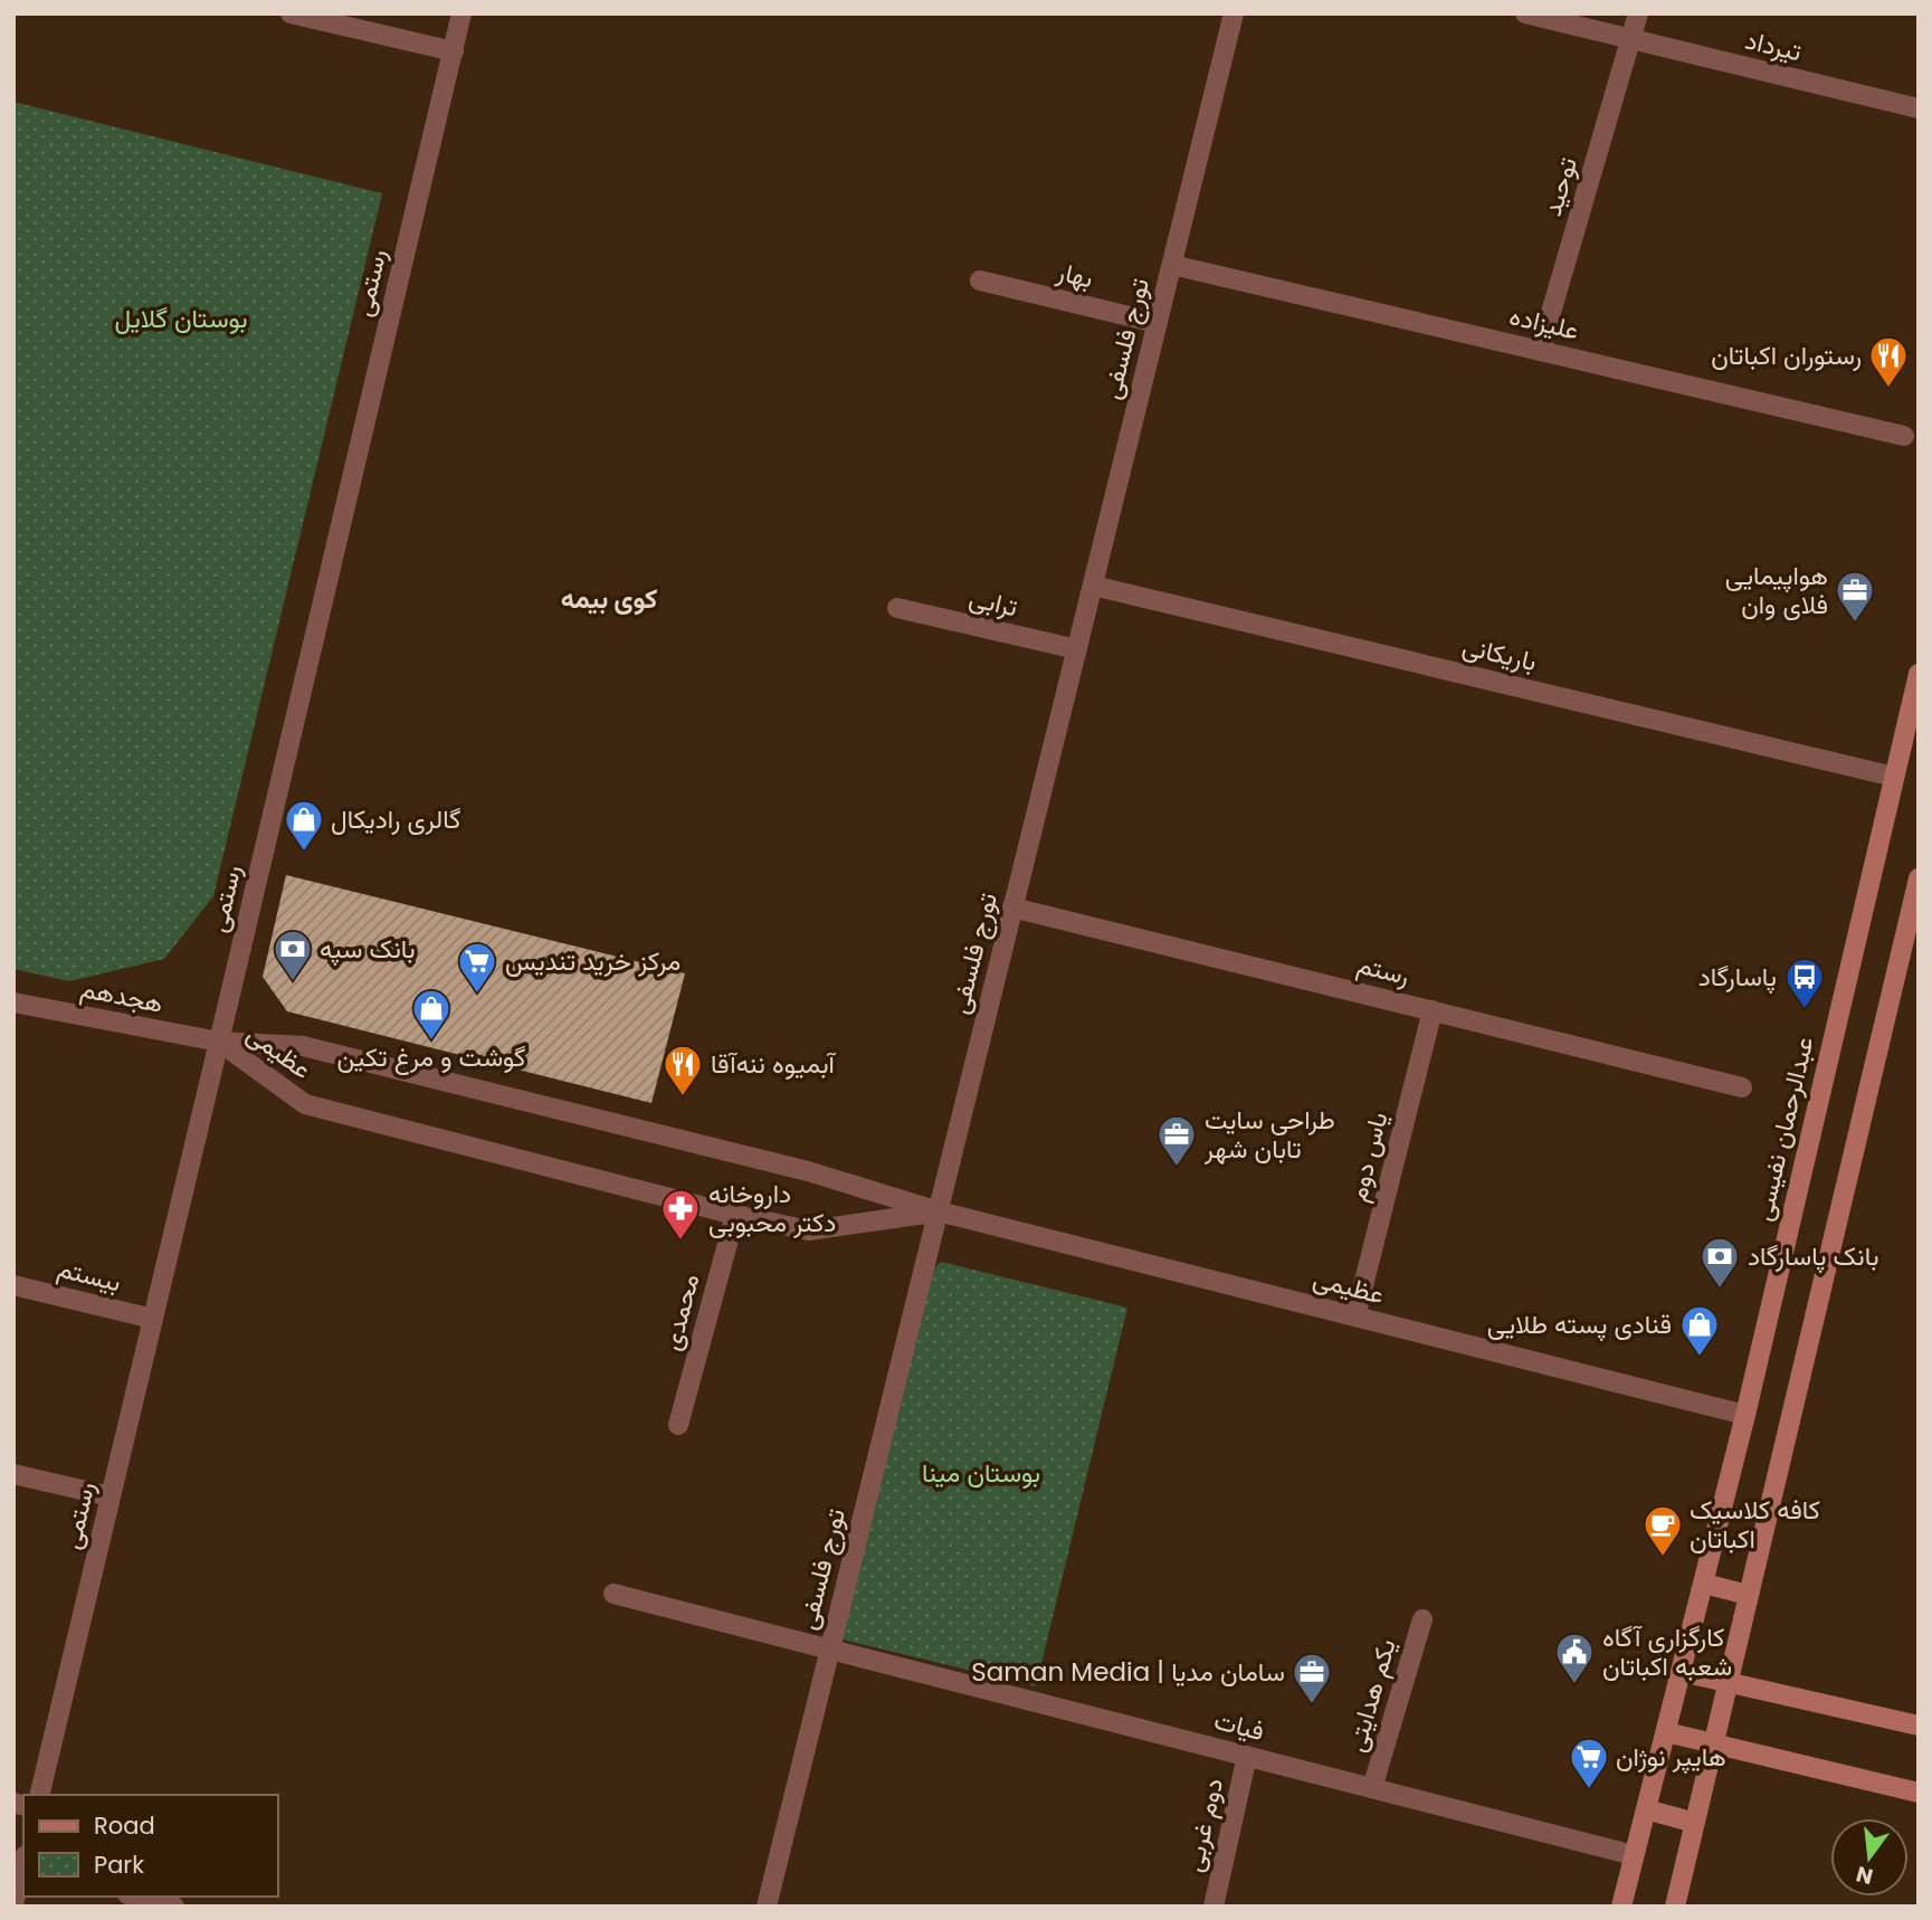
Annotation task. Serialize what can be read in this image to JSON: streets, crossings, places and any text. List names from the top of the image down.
{
  "streets": {
    "main road": ["عبدالرحمان نفیسی"],
    "street": [
      "تیرداد",
      "توحید",
      "بهار",
      "رستمی",
      "علیزاده",
      "تورج فلسفی",
      "ترابی",
      "باریکانی",
      "رستم",
      "هجدهم",
      "عظیمی",
      "یاس دوم",
      "بیستم",
      "محمدی",
      "یکم هدایتی",
      "فیات",
      "دوم غربی"
    ]
  },
  "crossings": [
    ["تیرداد", "توحید"],
    ["توحید", "علیزاده"],
    ["بهار", "تورج فلسفی"],
    ["رستمی", "هجدهم"],
    ["رستمی", "عظیمی"],
    ["رستمی", "بیستم"],
    ["علیزاده", "تورج فلسفی"],
    ["تورج فلسفی", "ترابی"],
    ["تورج فلسفی", "باریکانی"],
    ["تورج فلسفی", "رستم"],
    ["تورج فلسفی", "عظیمی"],
    ["تورج فلسفی", "فیات"],
    ["باریکانی", "عبدالرحمان نفیسی"],
    ["رستم", "یاس دوم"],
    ["هجدهم", "عظیمی"],
    ["عظیمی", "عبدالرحمان نفیسی"],
    ["عظیمی", "یاس دوم"],
    ["عظیمی", "محمدی"],
    ["عبدالرحمان نفیسی", "فیات"],
    ["یکم هدایتی", "فیات"],
    ["فیات", "دوم غربی"]
  ],
  "districts": ["کوی بیمه"],
  "parks": ["بوستان گلایل", "بوستان مینا"],
  "places": {
    "restaurant": ["رستوران اکباتان", "آبمیوه ننه‌آقا"],
    "office": ["هواپیمایی فلای وان", "طراحی سایت تابان شهر", "Saman Media | سامان مدیا"],
    "shop": ["گالری رادیکال", "گوشت و مرغ تکین", "قنادی پسته طلایی"],
    "bank": ["بانک سپه", "بانک پاسارگاد"],
    "supermarket": ["مرکز خرید تندیس", "هایپر نوژان"],
    "bus stop": ["پاسارگاد"],
    "pharmacy": ["داروخانه دکتر محبوبی"],
    "cafe": ["کافه کلاسیک اکباتان"],
    "public building": ["کارگزاری آگاه شعبه اکباتان"]
  },
  "legend": ["Road", "Park"],
  "north": "bottom"
}
